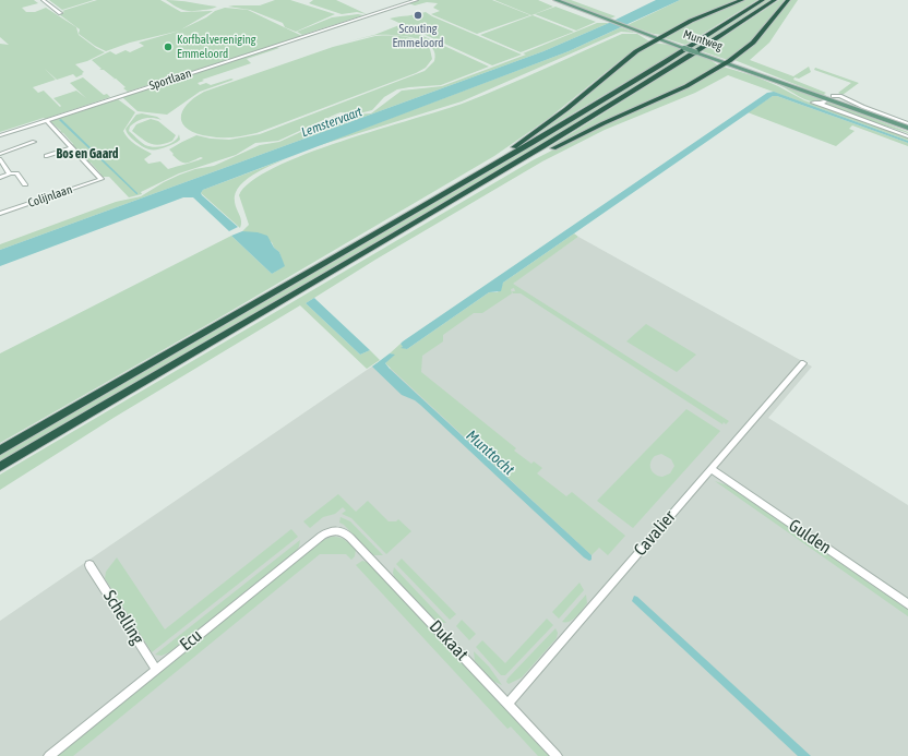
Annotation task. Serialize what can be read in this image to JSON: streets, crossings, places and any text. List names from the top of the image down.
{
  "streets": {
    "main road": ["Muntweg"],
    "street": [
      "Sportlaan",
      "Colijnlaan",
      "Cavalier",
      "Gulden",
      "Schelling",
      "Ecu",
      "Dukaat"
    ]
  },
  "crossings": [
    ["Cavalier", "Gulden"],
    ["Cavalier", "Dukaat"],
    ["Schelling", "Ecu"],
    ["Ecu", "Dukaat"]
  ],
  "districts": ["Bos en Gaard"],
  "water": ["Lemstervaart", "Munttocht"],
  "places": ["Scouting Emmeloord", "Korfbalvereniging Emmeloord"]
}
